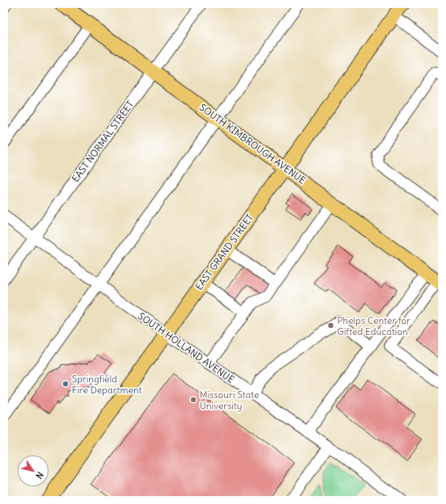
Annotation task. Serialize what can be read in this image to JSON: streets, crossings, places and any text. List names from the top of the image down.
{
  "streets": {
    "main road": ["SOUTH KIMBROUGH AVENUE", "EAST GRAND STREET"],
    "street": ["EAST NORMAL STREET", "SOUTH HOLLAND AVENUE"]
  },
  "crossings": [
    ["EAST NORMAL STREET", "SOUTH KIMBROUGH AVENUE"],
    ["EAST NORMAL STREET", "SOUTH HOLLAND AVENUE"],
    ["SOUTH KIMBROUGH AVENUE", "EAST GRAND STREET"],
    ["EAST GRAND STREET", "SOUTH HOLLAND AVENUE"]
  ],
  "places": ["Phelps Center for Gifted Education", "Springfield Fire Department", "Missouri State University"],
  "north": "bottom right"
}
